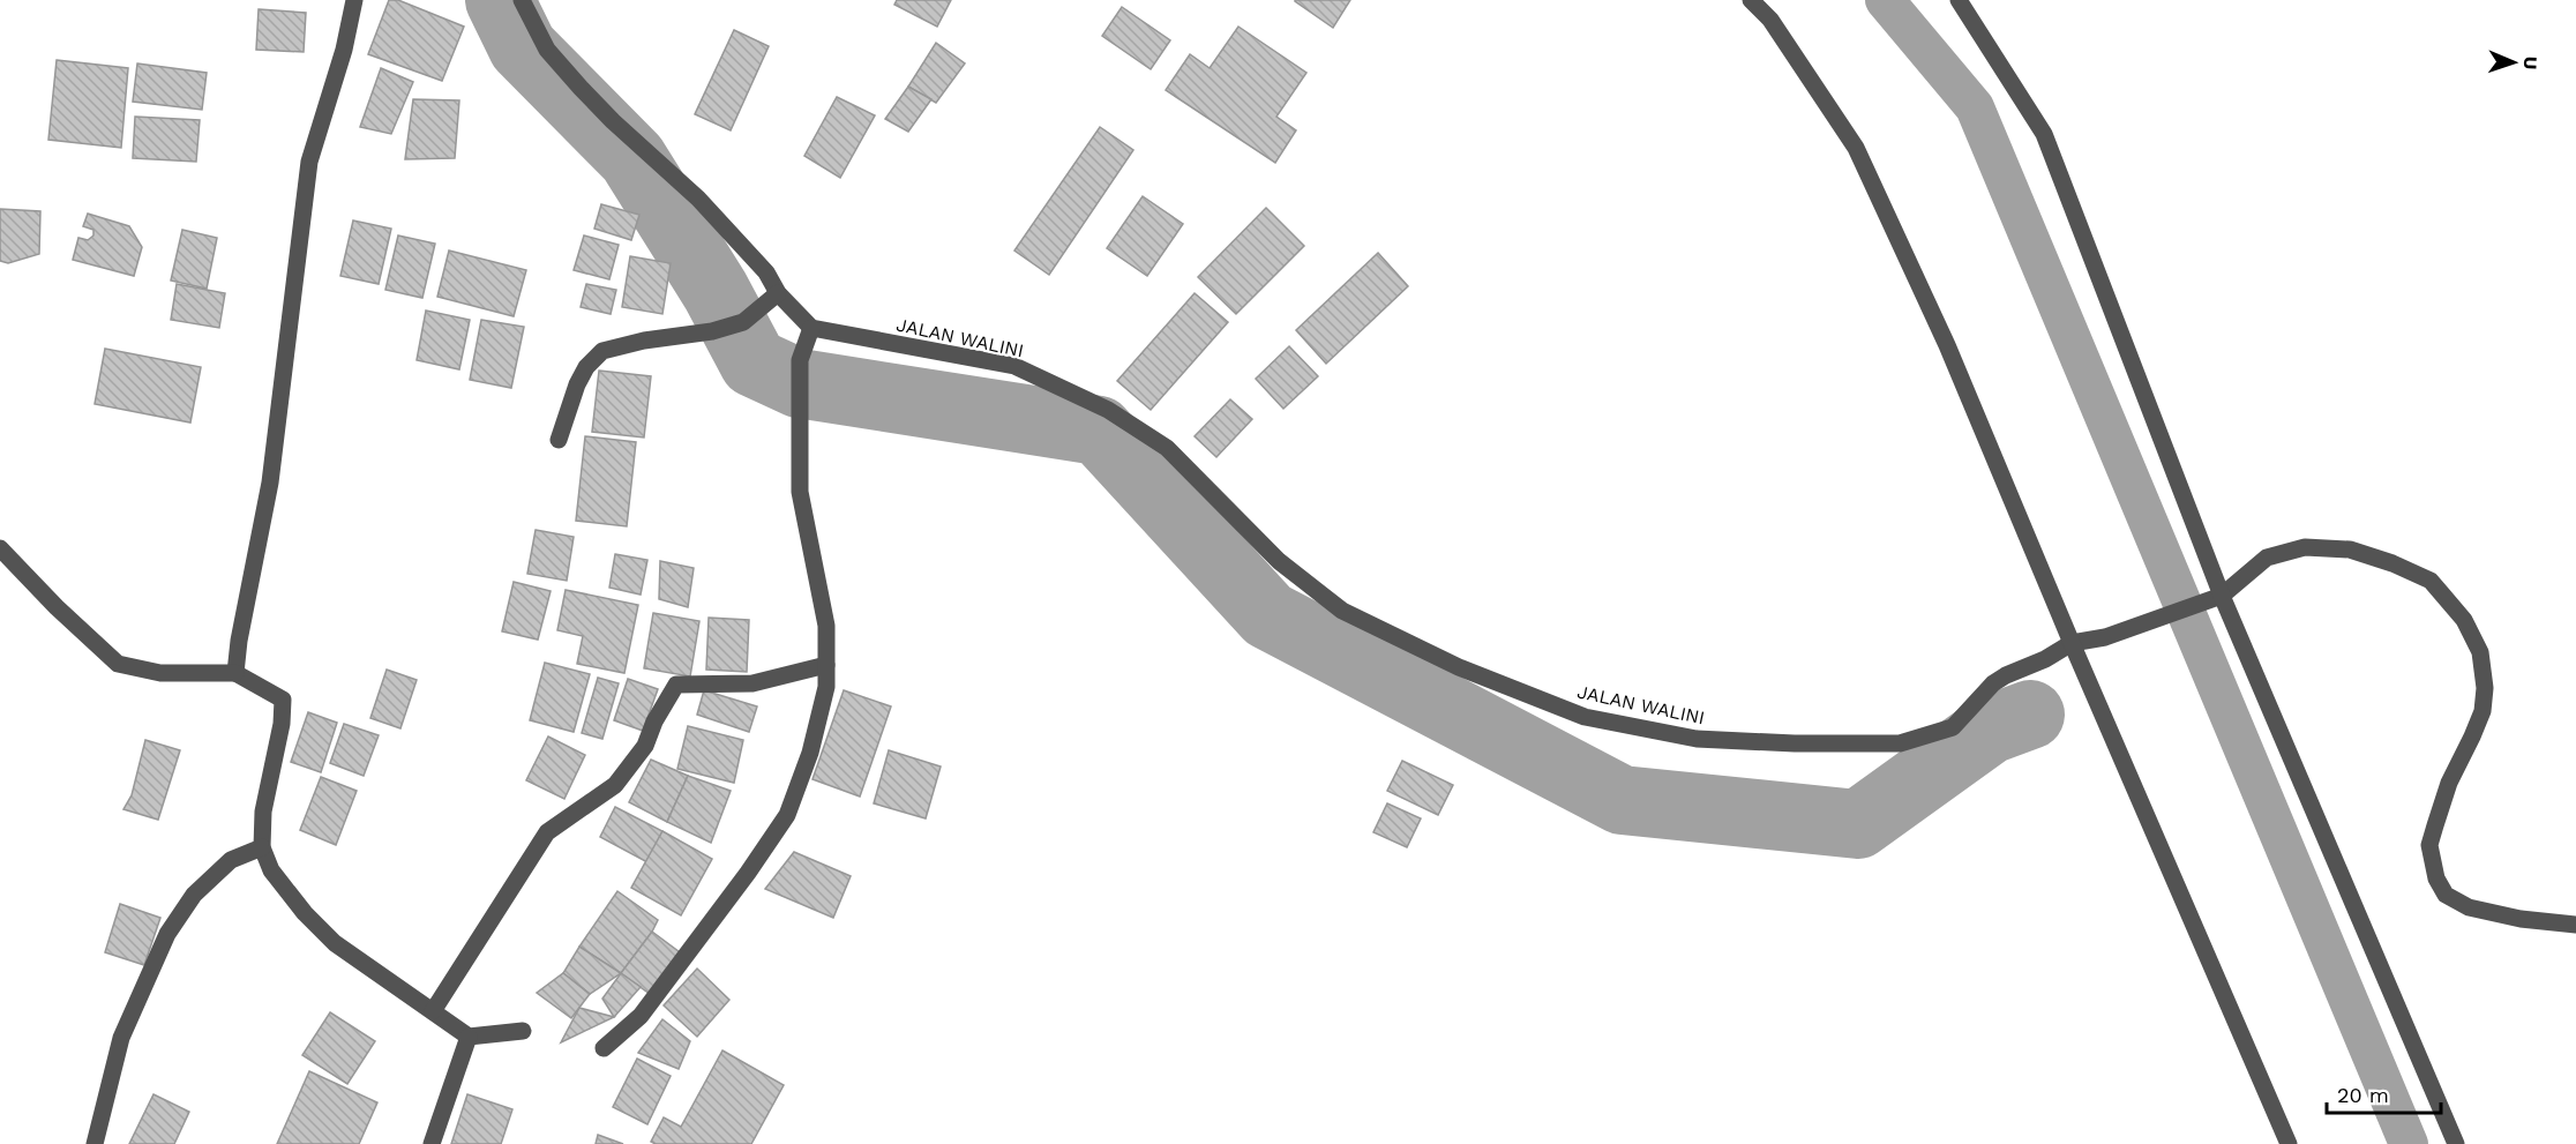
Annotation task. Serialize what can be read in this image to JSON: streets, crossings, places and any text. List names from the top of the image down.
{
  "streets": {
    "street": ["JALAN WALINI"]
  },
  "scale_bar": "20 m",
  "north": "right"
}
